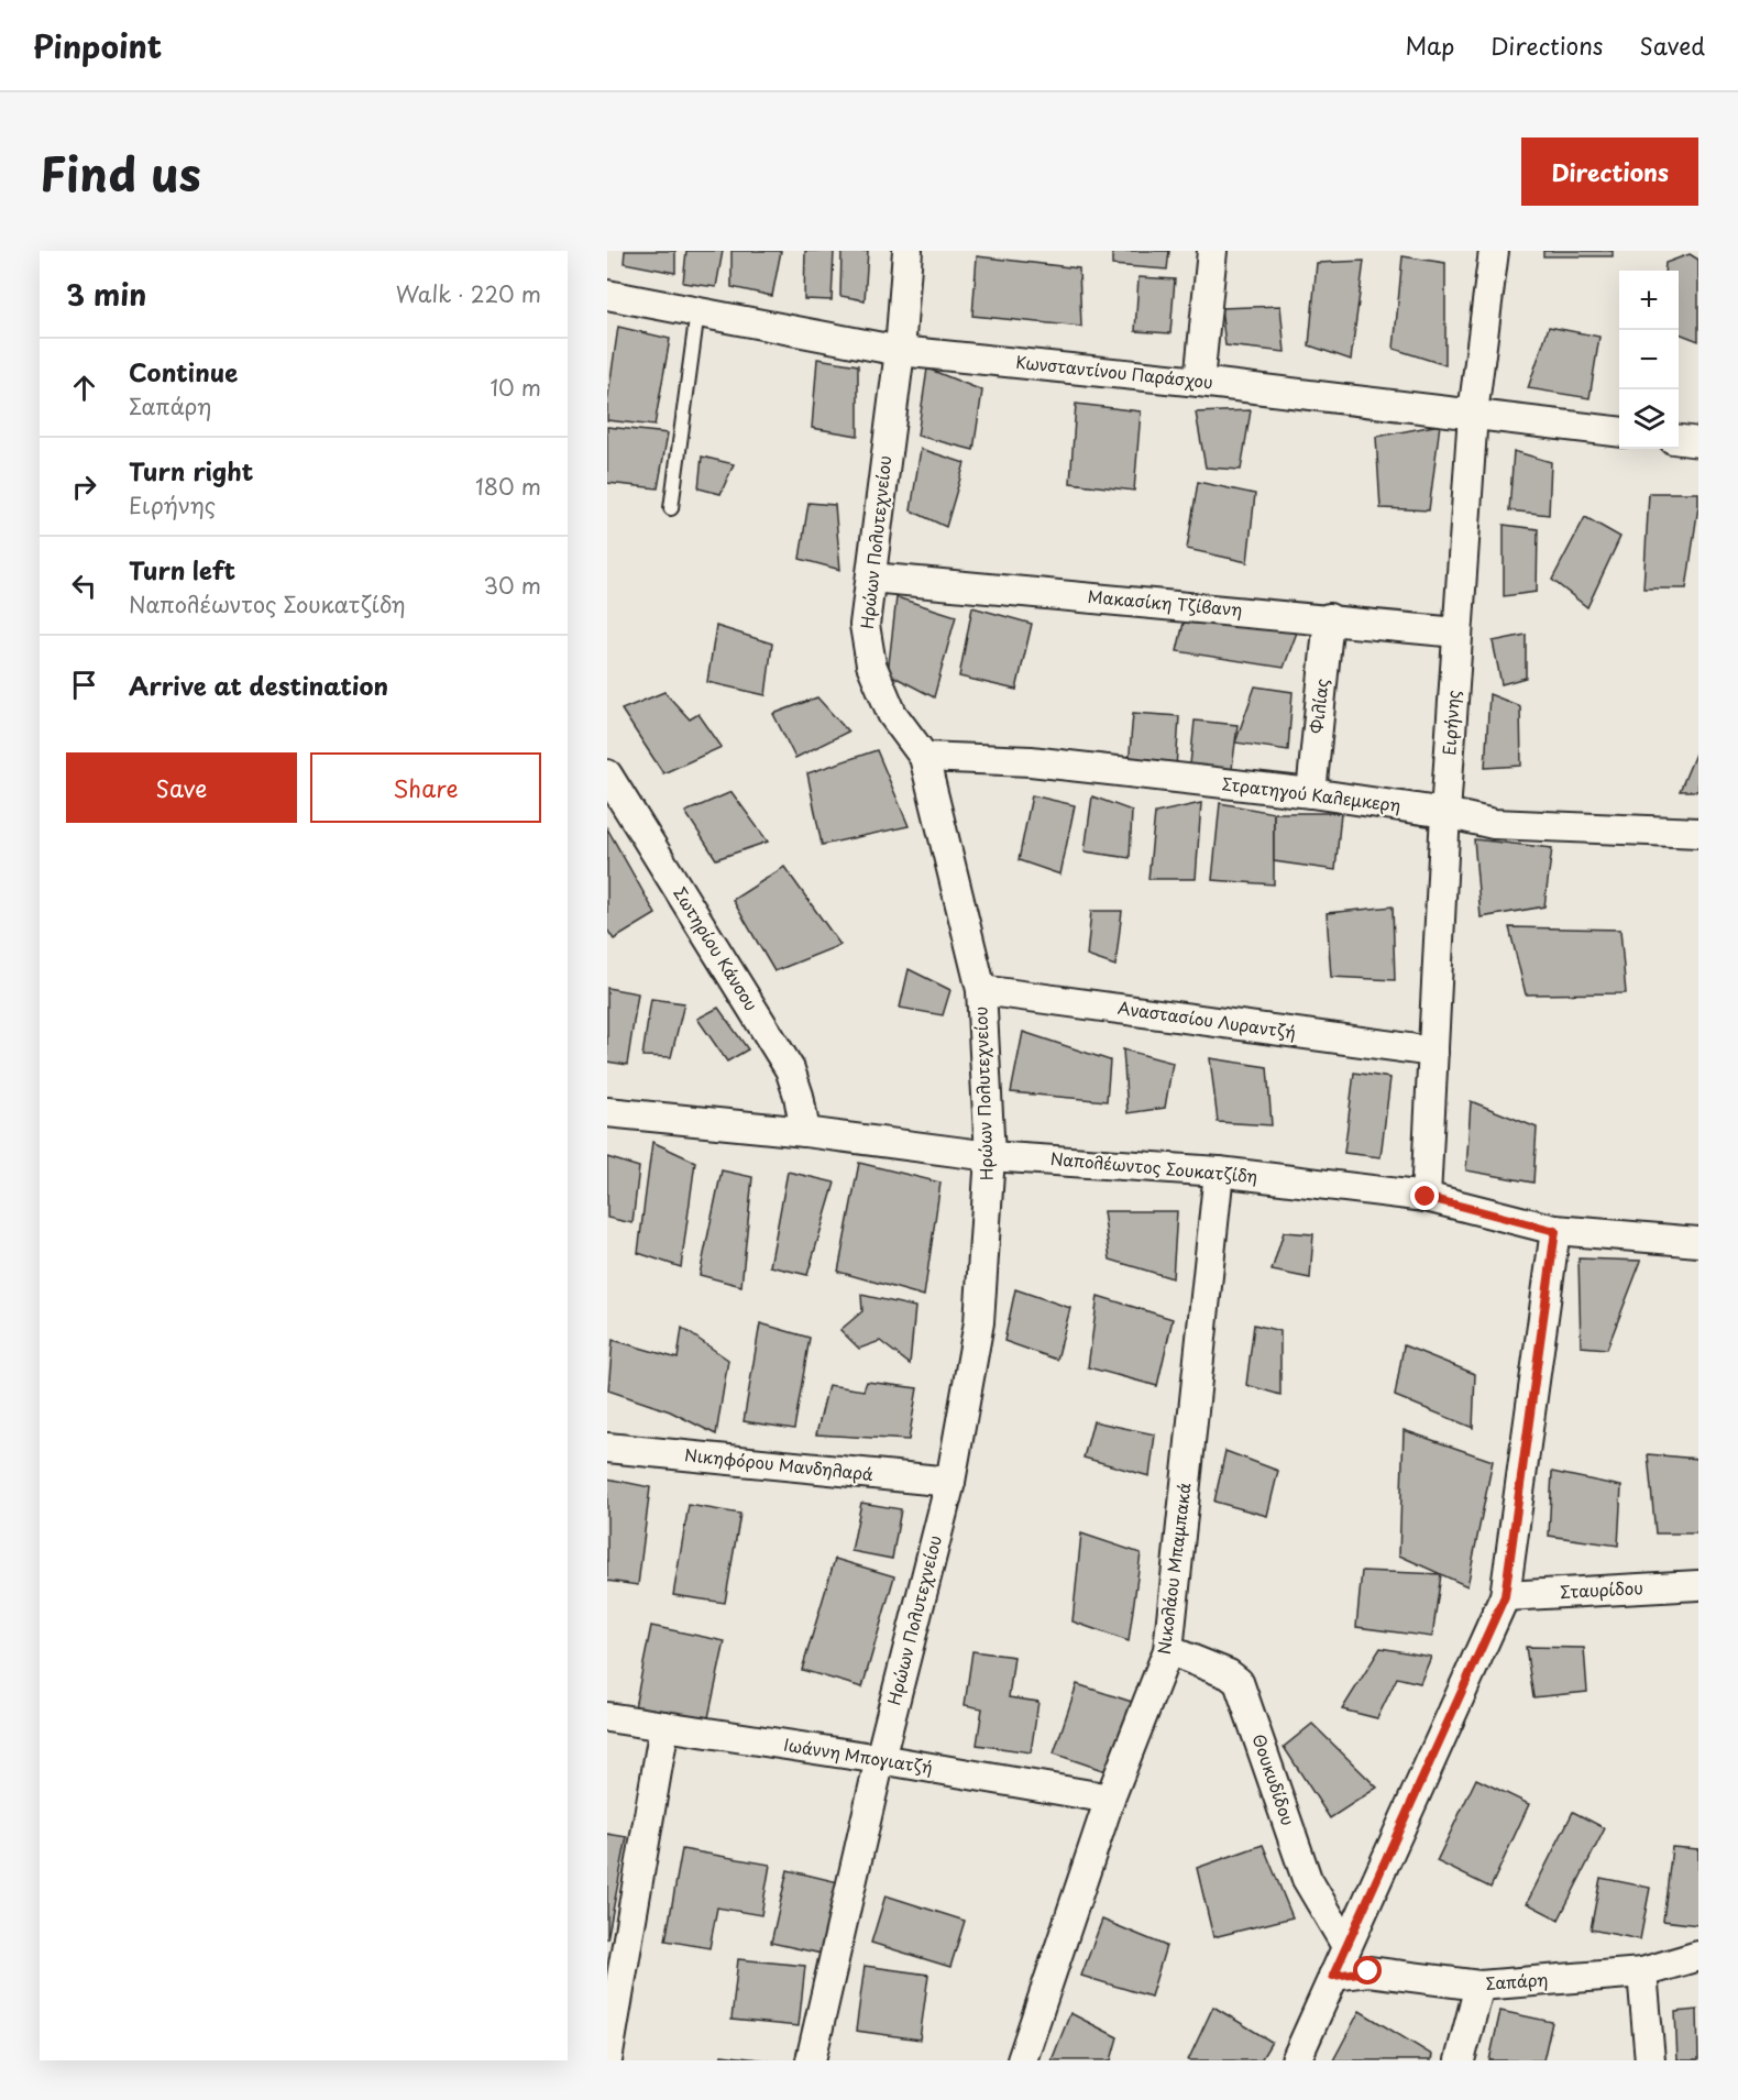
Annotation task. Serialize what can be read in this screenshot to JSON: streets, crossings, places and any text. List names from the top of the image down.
{
  "streets": {
    "street": [
      "Κωνσταντίνου Παράσχου",
      "Ηρώων Πολυτεχνείου",
      "Μακασίκη Τζίβανη",
      "Φιλίας",
      "Ειρήνης",
      "Στρατηγού Καλεμκερη",
      "Σωτηρίου Κάνσου",
      "Αναστασίου Λυραντζή",
      "Ναπολέωντος Σουκατζίδη",
      "Νικηφόρου Μανδηλαρά",
      "Νικολάου Μπαμπακά",
      "Σταυρίδου",
      "Ιωάννη Μπογιατζή",
      "Θουκυδίδου",
      "Σαπάρη"
    ]
  },
  "crossings": [
    ["Κωνσταντίνου Παράσχου", "Ηρώων Πολυτεχνείου"],
    ["Κωνσταντίνου Παράσχου", "Ειρήνης"],
    ["Ηρώων Πολυτεχνείου", "Μακασίκη Τζίβανη"],
    ["Ηρώων Πολυτεχνείου", "Στρατηγού Καλεμκερη"],
    ["Ηρώων Πολυτεχνείου", "Αναστασίου Λυραντζή"],
    ["Ηρώων Πολυτεχνείου", "Ναπολέωντος Σουκατζίδη"],
    ["Ηρώων Πολυτεχνείου", "Νικηφόρου Μανδηλαρά"],
    ["Ηρώων Πολυτεχνείου", "Ιωάννη Μπογιατζή"],
    ["Μακασίκη Τζίβανη", "Φιλίας"],
    ["Μακασίκη Τζίβανη", "Ειρήνης"],
    ["Φιλίας", "Στρατηγού Καλεμκερη"],
    ["Ειρήνης", "Στρατηγού Καλεμκερη"],
    ["Ειρήνης", "Αναστασίου Λυραντζή"],
    ["Ειρήνης", "Ναπολέωντος Σουκατζίδη"],
    ["Σωτηρίου Κάνσου", "Ναπολέωντος Σουκατζίδη"],
    ["Ναπολέωντος Σουκατζίδη", "Νικολάου Μπαμπακά"],
    ["Νικολάου Μπαμπακά", "Ιωάννη Μπογιατζή"],
    ["Νικολάου Μπαμπακά", "Θουκυδίδου"]
  ],
  "page": {
    "header": "Pinpoint",
    "nav": ["Map", "Directions", "Saved"],
    "title": "Find us",
    "buttons": [
      "Directions",
      ["Save", "Share"]
    ],
    "heading": ["3 min", "Walk · 220 m"],
    "map_buttons": ["+", "−"],
    "list": [
      ["Continue", "Σαπάρη", "10 m"],
      ["Turn right", "Ειρήνης", "180 m"],
      ["Turn left", "Ναπολέωντος Σουκατζίδη", "30 m"],
      "Arrive at destination"
    ]
  }
}
